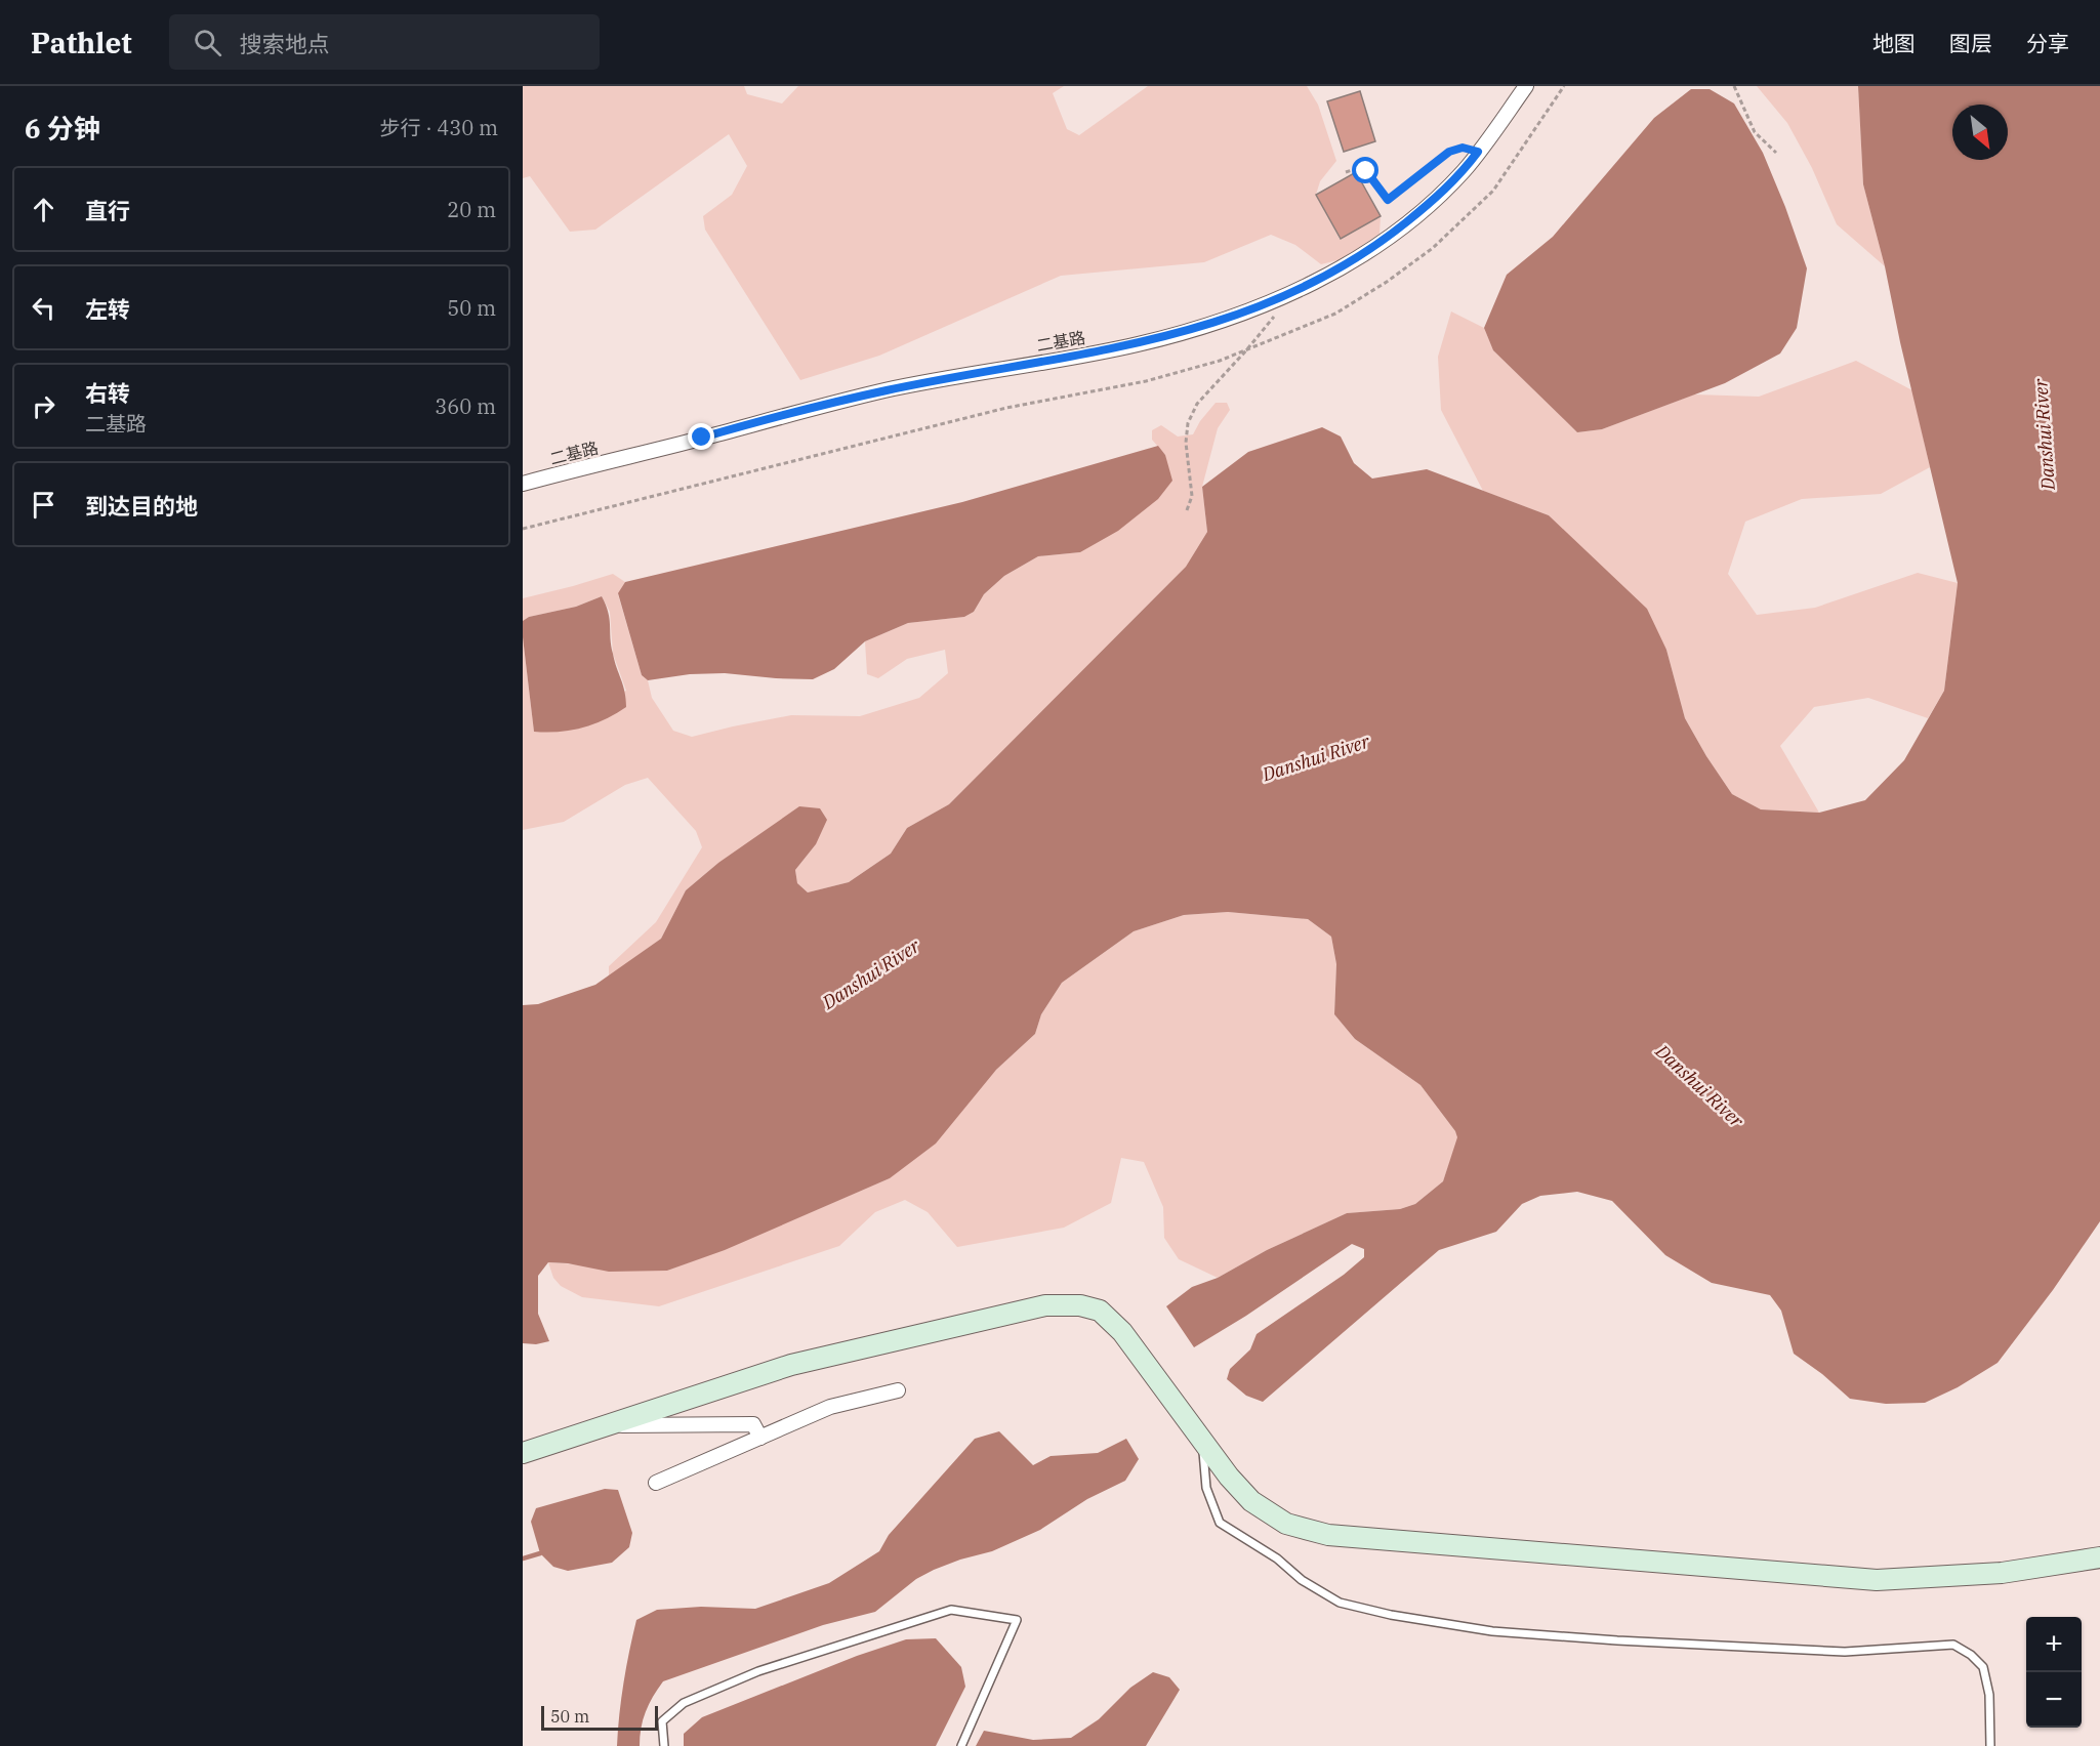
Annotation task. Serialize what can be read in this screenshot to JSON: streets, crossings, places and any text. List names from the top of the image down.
{
  "streets": {
    "street": ["二基路"]
  },
  "water": ["Danshui River"],
  "scale_bar": "50 m",
  "north": "bottom right",
  "page": {
    "header": "Pathlet",
    "search": "搜索地点",
    "nav": ["地图", "图层", "分享"],
    "heading": ["6 分钟", "步行 · 430 m"],
    "list": [
      ["直行", "20 m"],
      ["左转", "50 m"],
      ["右转", "二基路", "360 m"],
      "到达目的地"
    ],
    "map_buttons": ["+", "−"],
    "scale": "50 m"
  }
}
